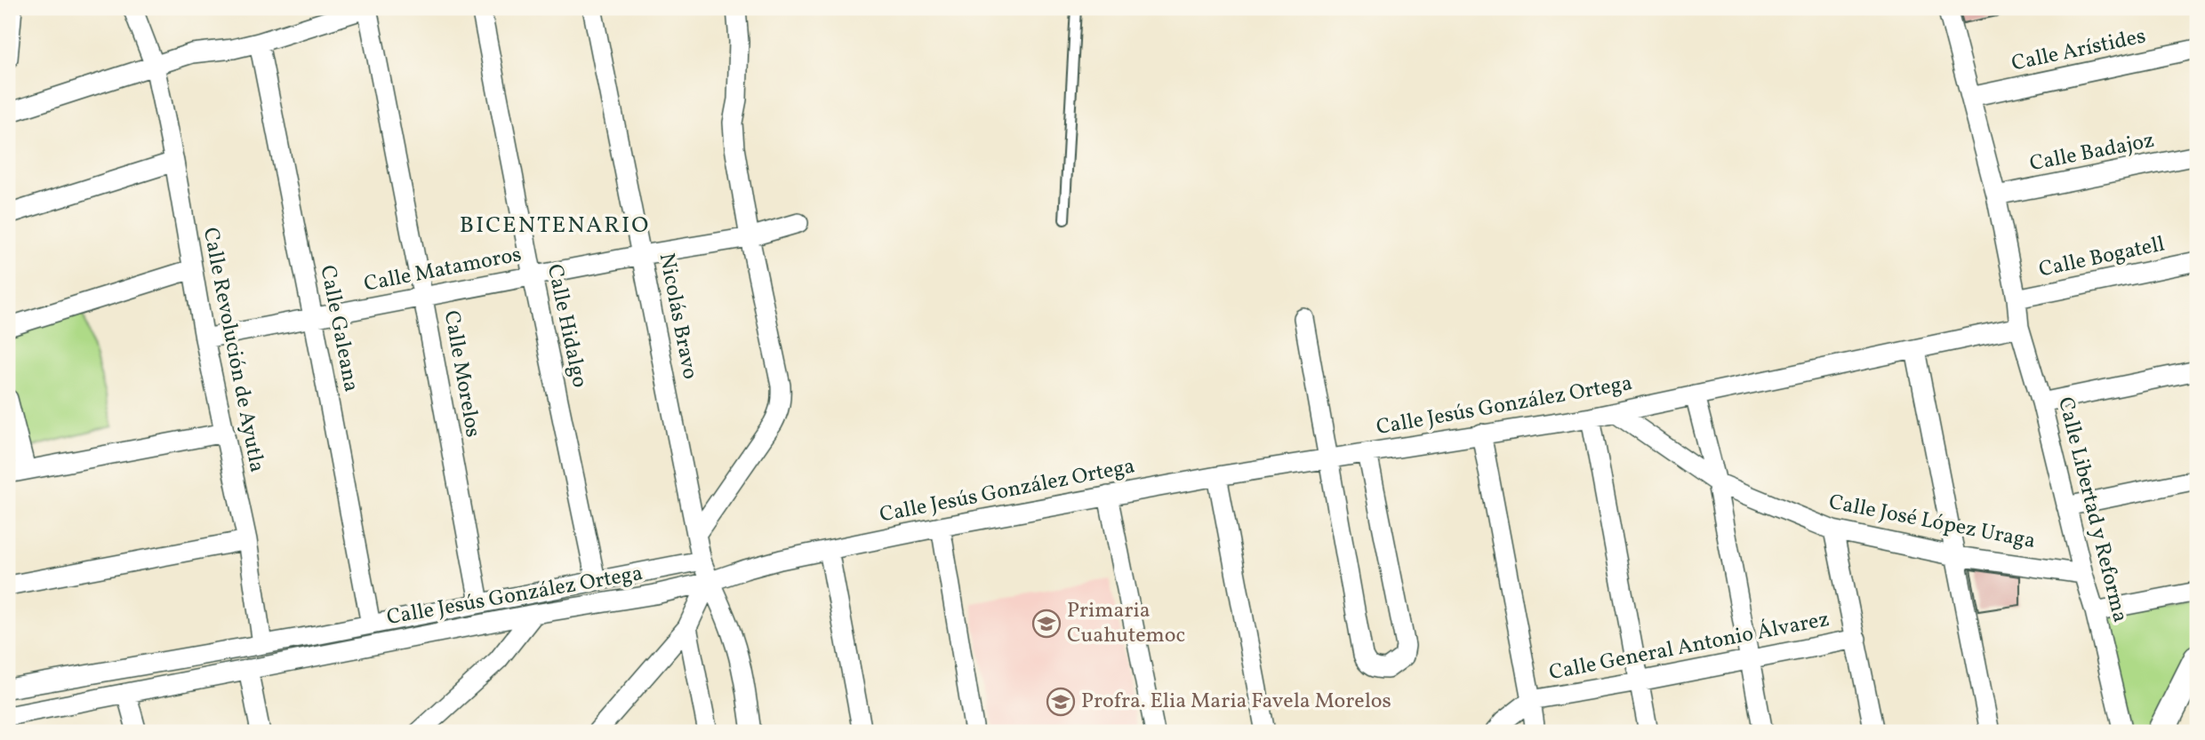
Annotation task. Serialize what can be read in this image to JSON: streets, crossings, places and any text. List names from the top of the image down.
{
  "streets": {
    "street": [
      "Calle Arístides",
      "Calle Badajoz",
      "Calle Bogatell",
      "Calle Matamoros",
      "Nicolás Bravo",
      "Calle Hidalgo",
      "Calle Galeana",
      "Calle Revolución de Ayutla",
      "Calle Morelos",
      "Calle Jesús González Ortega",
      "Calle Libertad y Reforma",
      "Calle José López Uraga",
      "Calle General Antonio Álvarez"
    ]
  },
  "crossings": [
    ["Calle Arístides", "Calle Libertad y Reforma"],
    ["Calle Badajoz", "Calle Libertad y Reforma"],
    ["Calle Bogatell", "Calle Libertad y Reforma"],
    ["Calle Matamoros", "Nicolás Bravo"],
    ["Calle Matamoros", "Calle Hidalgo"],
    ["Calle Matamoros", "Calle Galeana"],
    ["Calle Matamoros", "Calle Revolución de Ayutla"],
    ["Calle Matamoros", "Calle Morelos"],
    ["Nicolás Bravo", "Calle Jesús González Ortega"],
    ["Calle Hidalgo", "Calle Jesús González Ortega"],
    ["Calle Galeana", "Calle Jesús González Ortega"],
    ["Calle Revolución de Ayutla", "Calle Jesús González Ortega"],
    ["Calle Morelos", "Calle Jesús González Ortega"],
    ["Calle Jesús González Ortega", "Calle Libertad y Reforma"],
    ["Calle Jesús González Ortega", "Calle José López Uraga"],
    ["Calle Libertad y Reforma", "Calle José López Uraga"]
  ],
  "districts": ["BICENTENARIO"],
  "places": {
    "school or university": ["Primaria Cuahutemoc", "Profra. Elia Maria Favela Morelos"]
  }
}
